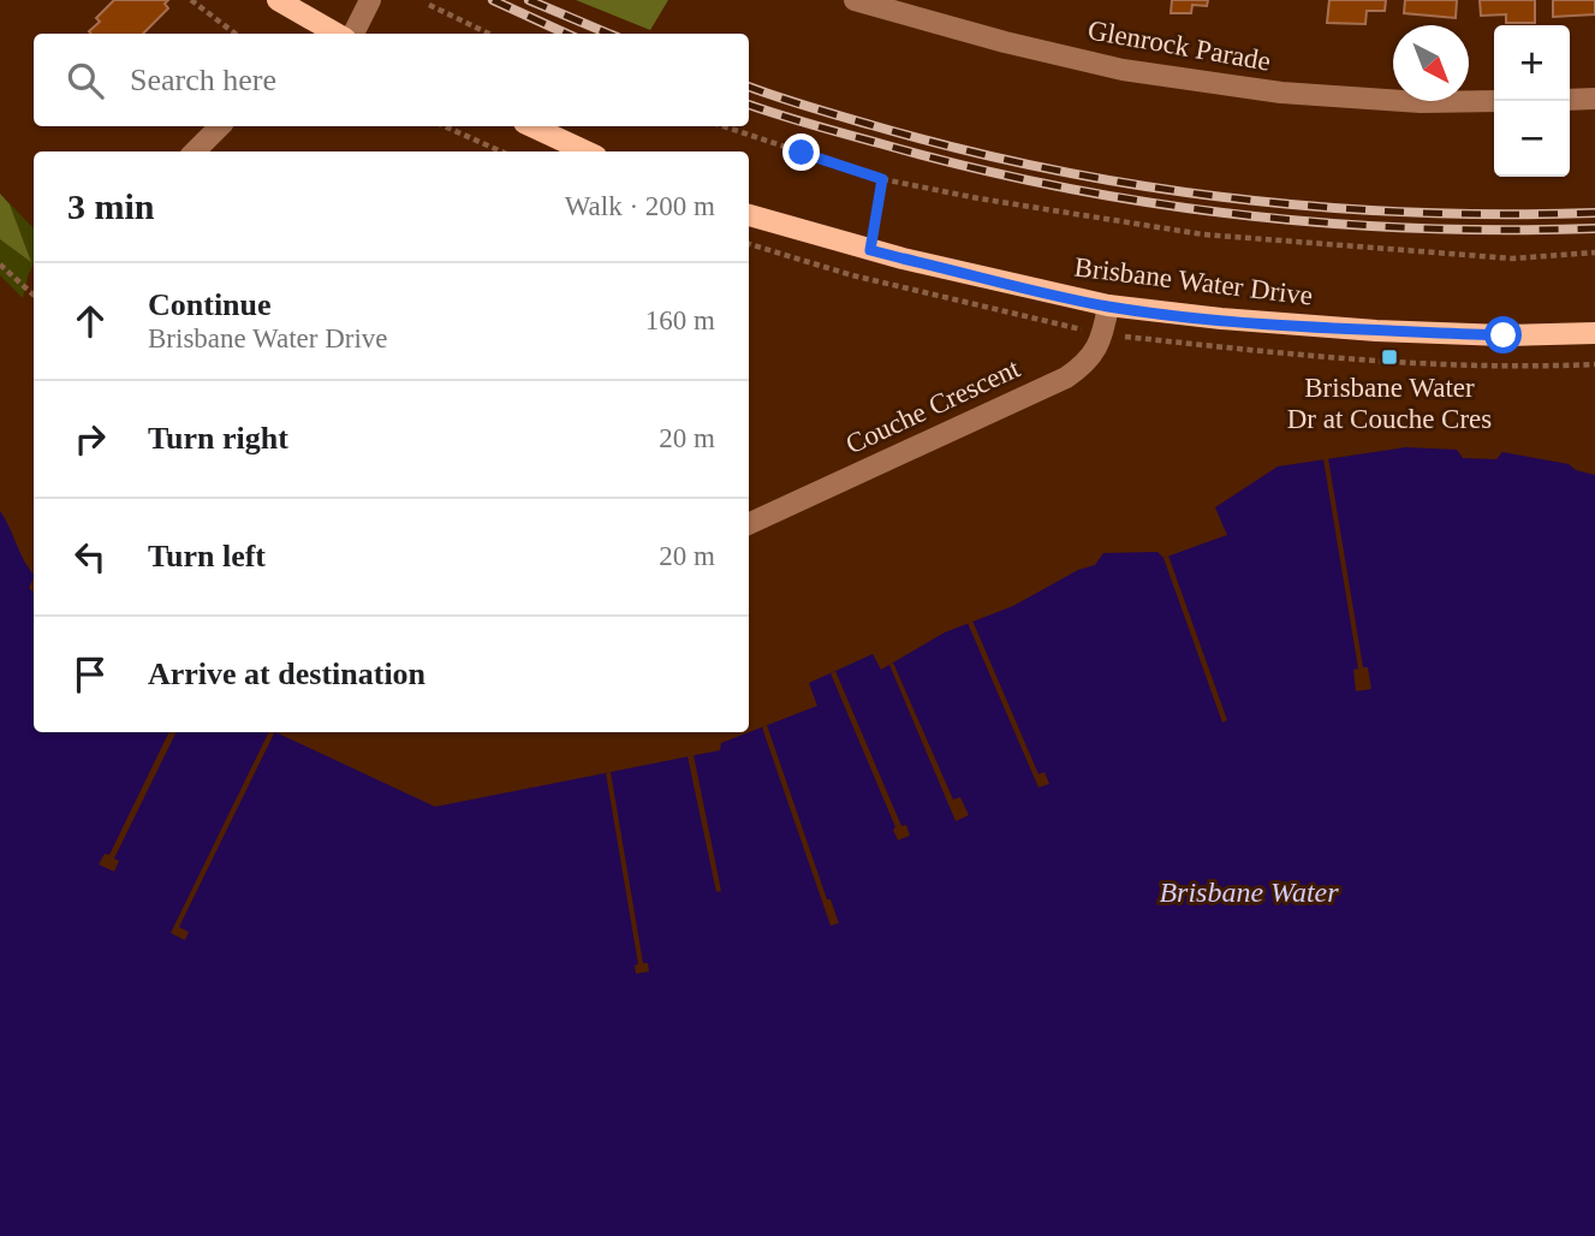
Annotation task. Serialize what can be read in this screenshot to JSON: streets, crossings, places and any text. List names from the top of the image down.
{
  "streets": {
    "main road": ["Brisbane Water Drive"],
    "street": ["Glenrock Parade", "Couche Crescent"]
  },
  "crossings": [
    ["Brisbane Water Drive", "Couche Crescent"]
  ],
  "water": ["Brisbane Water"],
  "places": {
    "transit": ["Brisbane Water Dr at Couche Cres"]
  },
  "north": "bottom right",
  "page": {
    "map_buttons": ["+", "−"],
    "search": "Search here",
    "heading": ["3 min", "Walk · 200 m"],
    "list": [
      ["Continue", "Brisbane Water Drive", "160 m"],
      ["Turn right", "20 m"],
      ["Turn left", "20 m"],
      "Arrive at destination"
    ]
  }
}
